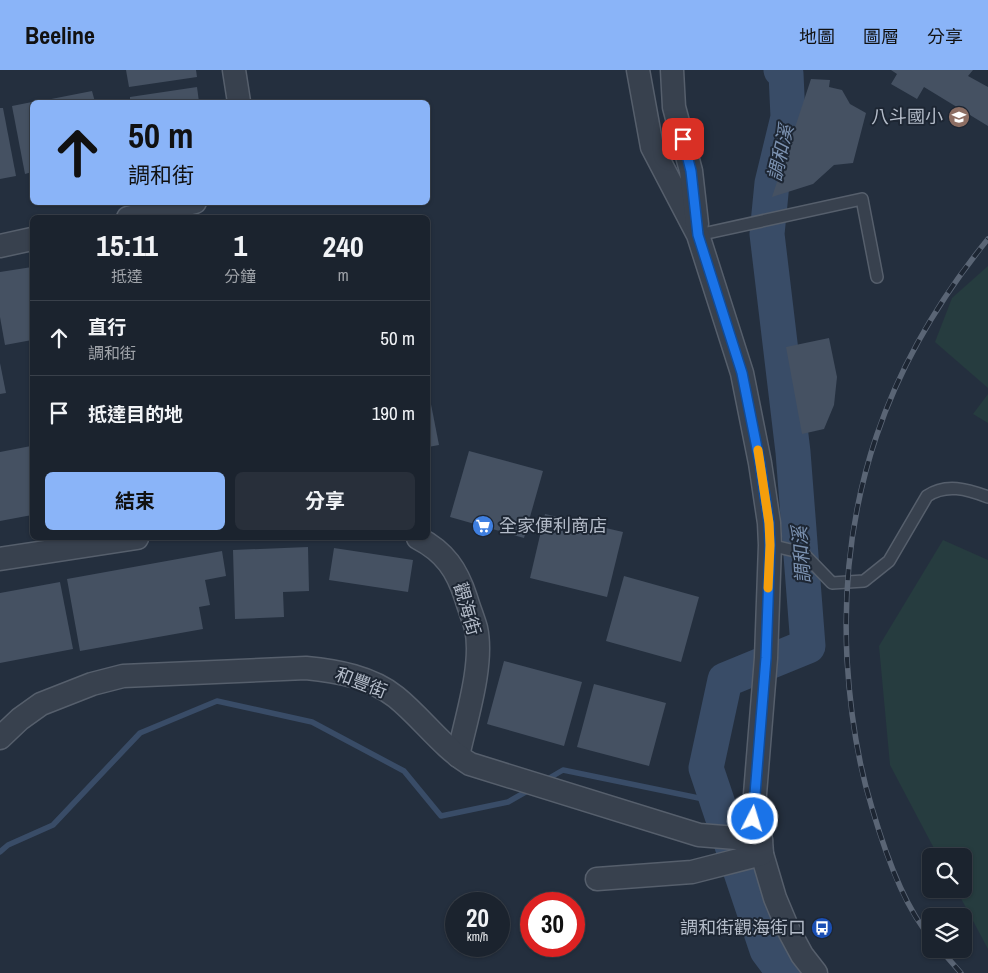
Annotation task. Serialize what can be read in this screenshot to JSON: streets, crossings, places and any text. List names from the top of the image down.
{
  "streets": {
    "street": ["觀海街", "和豐街"]
  },
  "crossings": [
    ["觀海街", "和豐街"]
  ],
  "water": ["調和溪"],
  "places": {
    "school or university": ["八斗國小"],
    "supermarket": ["全家便利商店"],
    "bus stop": ["調和街觀海街口"]
  },
  "page": {
    "header": "Beeline",
    "nav": ["地圖", "圖層", "分享"],
    "turn": ["50 m", "調和街"],
    "eta": [
      "15:11",
      "抵達",
      "1",
      "分鐘",
      "240",
      "m"
    ],
    "list": [
      {
        "name": "直行",
        "note": "調和街",
        "value": "50 m"
      },
      {
        "name": "抵達目的地",
        "value": "190 m"
      }
    ],
    "buttons": ["結束", "分享"],
    "speed": "20 km/h",
    "limit": "30"
  }
}
